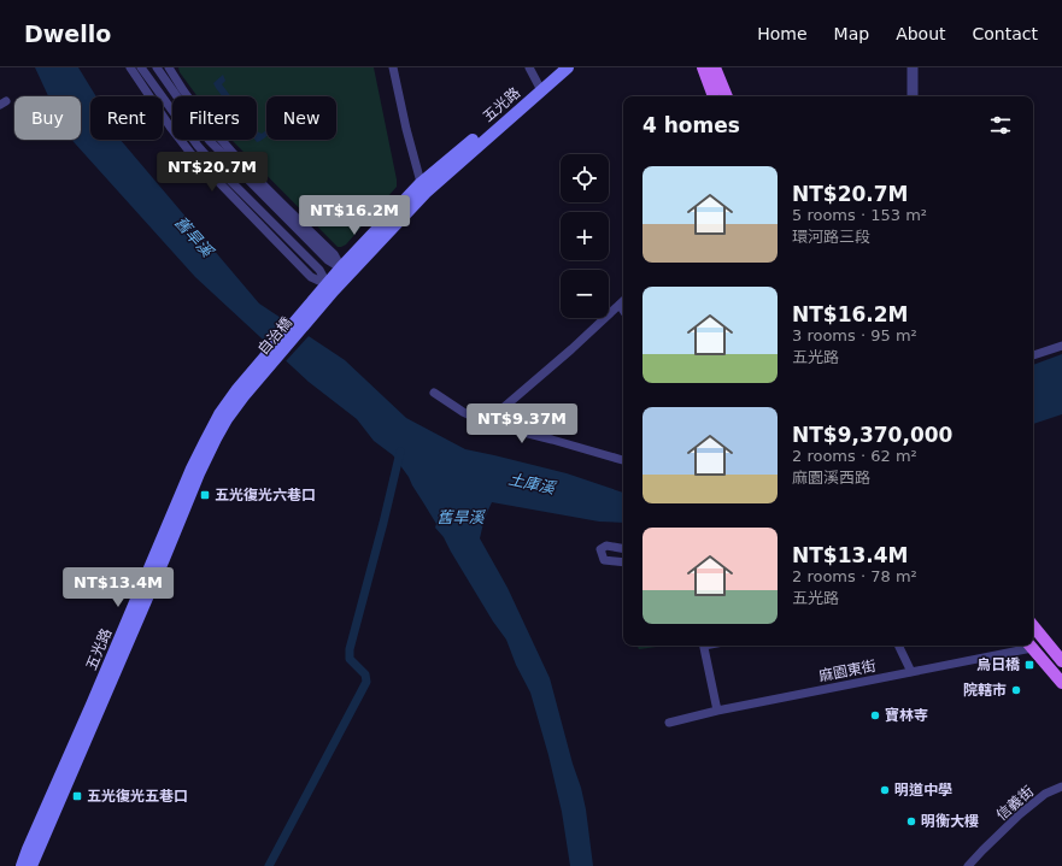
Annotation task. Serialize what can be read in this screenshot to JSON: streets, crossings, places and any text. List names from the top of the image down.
{
  "streets": {
    "main road": ["五光路", "自治橋"],
    "street": ["麻園東街", "信義街"]
  },
  "crossings": [
    ["五光路", "自治橋"]
  ],
  "water": ["舊旱溪", "土庫溪"],
  "places": {
    "transit": ["五光復光六巷口", "烏日橋", "五光復光五巷口"],
    "other": [
      "院轄市",
      "寶林寺",
      "明道中學",
      "明衡大樓"
    ]
  },
  "page": {
    "header": "Dwello",
    "nav": [
      "Home",
      "Map",
      "About",
      "Contact"
    ],
    "chip": [
      "Buy",
      "Rent",
      "Filters",
      "New"
    ],
    "heading": "4 homes",
    "price": [
      "NT$20.7M",
      "NT$16.2M",
      "NT$9.37M",
      "NT$13.4M"
    ],
    "map_buttons": ["+", "−"],
    "list": [
      {
        "name": "NT$20.7M",
        "note": "5 rooms · 153 m² · 環河路三段"
      },
      {
        "name": "NT$16.2M",
        "note": "3 rooms · 95 m² · 五光路"
      },
      {
        "name": "NT$9,370,000",
        "note": "2 rooms · 62 m² · 麻園溪西路"
      },
      {
        "name": "NT$13.4M",
        "note": "2 rooms · 78 m² · 五光路"
      }
    ]
  }
}
